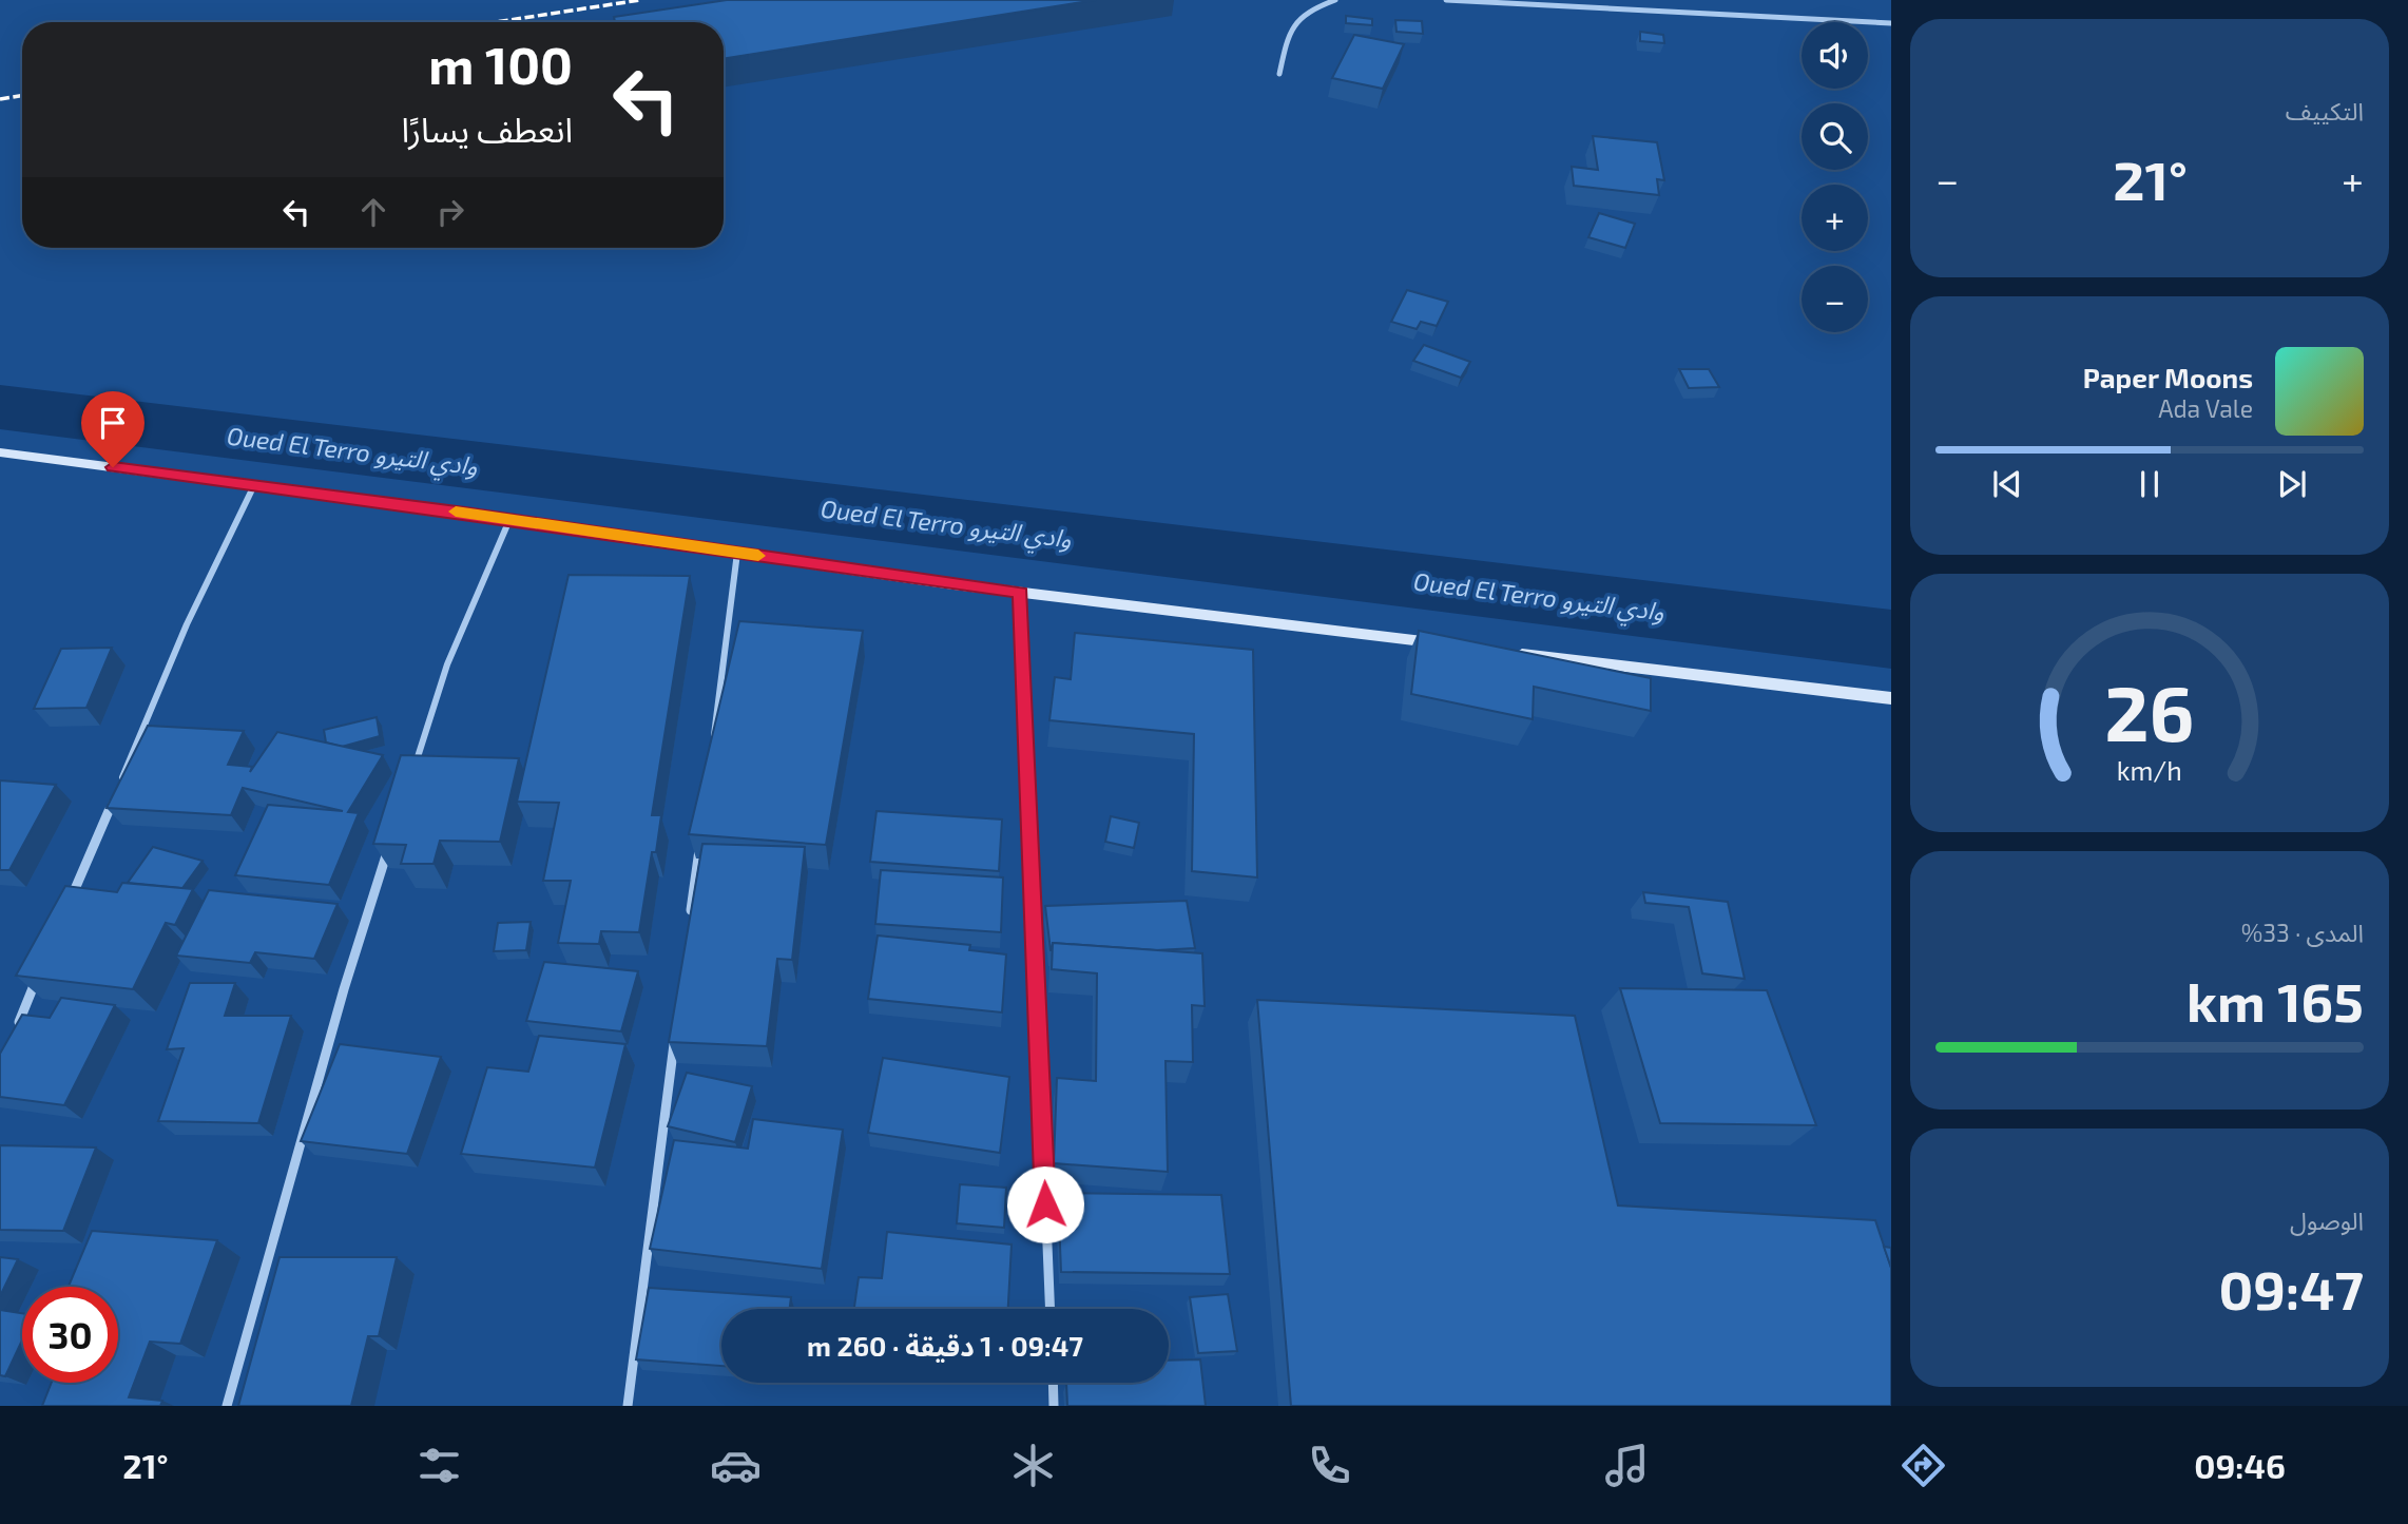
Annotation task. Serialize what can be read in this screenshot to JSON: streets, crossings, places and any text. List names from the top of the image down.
{
  "water": ["Oued El Terro وادي التيرو"],
  "page": {
    "tile": [
      "التكييف",
      ["المدى · 33%", "165 km"],
      ["الوصول", "09:47"]
    ],
    "map_buttons": ["+", "−"],
    "turn": ["100 m", "انعطف يسارًا"],
    "heat": ["−", "21°", "+"],
    "song": ["Paper Moons", "Ada Vale"],
    "limit": "30",
    "trip": "09:47 · 1 دقيقة · 260 m",
    "tabs": ["09:46", "21°"],
    "gauge": ["26", "km/h"]
  }
}
